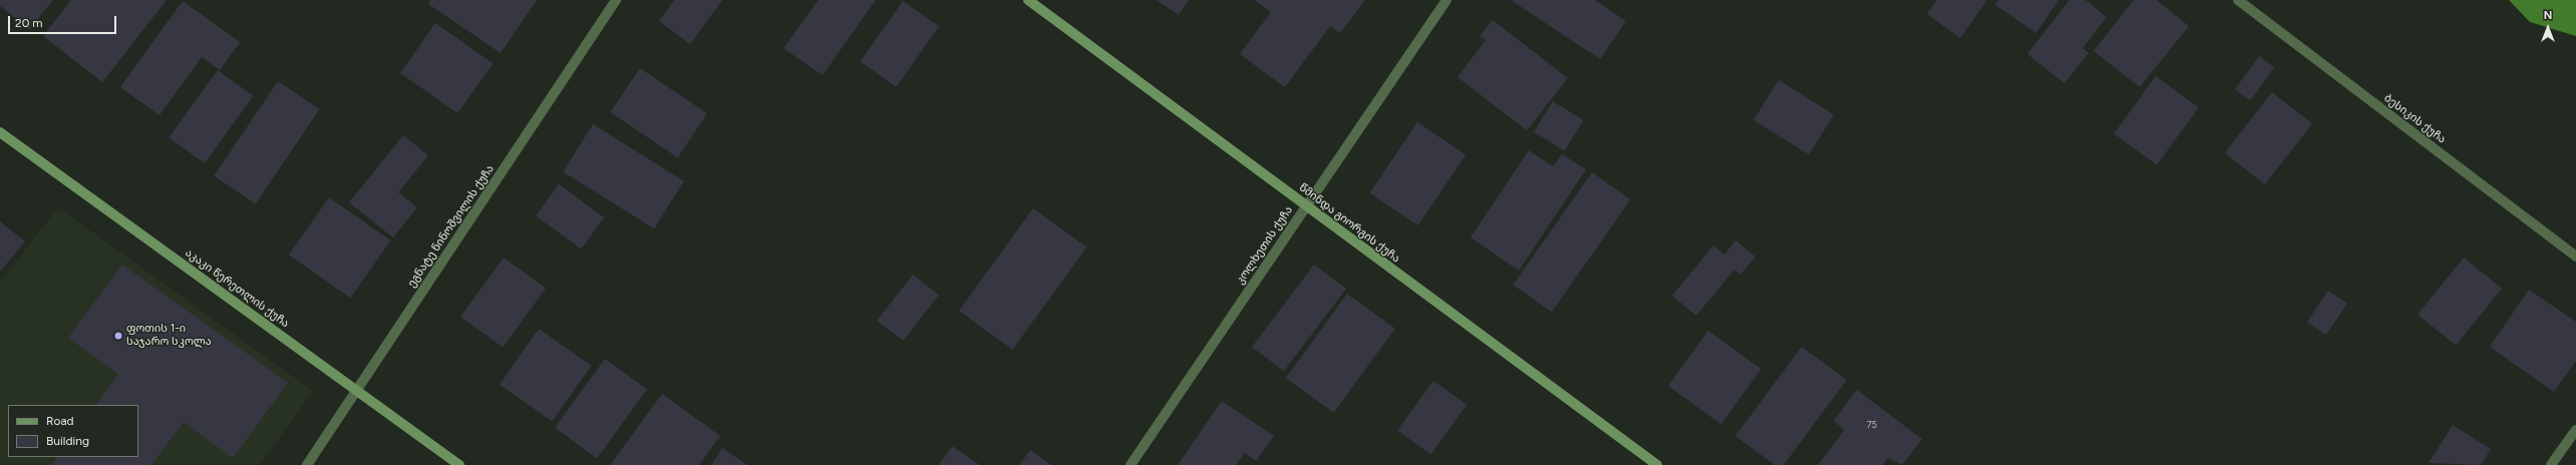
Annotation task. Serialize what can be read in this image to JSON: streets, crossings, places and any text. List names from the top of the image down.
{
  "streets": {
    "main road": ["წმინდა გიორგის ქუჩა", "აკაკი წერეთლის ქუჩა"],
    "street": ["ბესიკის ქუჩა", "ეგნატე ნინოშვილის ქუჩა", "კოლხეთის ქუჩა"]
  },
  "crossings": [
    ["წმინდა გიორგის ქუჩა", "კოლხეთის ქუჩა"],
    ["ეგნატე ნინოშვილის ქუჩა", "აკაკი წერეთლის ქუჩა"]
  ],
  "places": ["ფოთის 1-ი საჯარო სკოლა"],
  "house_numbers": ["75"],
  "legend": ["Road", "Building"],
  "scale_bar": "20 m",
  "north": "top"
}
